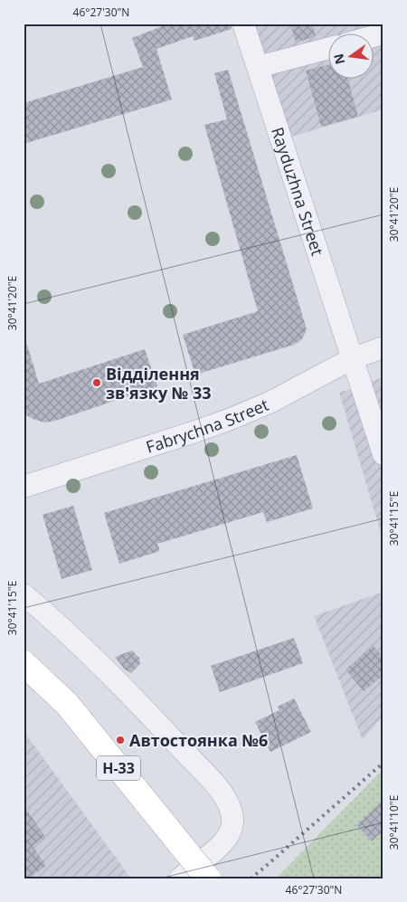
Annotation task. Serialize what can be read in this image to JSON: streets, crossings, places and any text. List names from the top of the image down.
{
  "streets": {
    "main road": ["Н-33"],
    "street": ["Rayduzhna Street", "Fabrychna Street"]
  },
  "crossings": [
    ["Rayduzhna Street", "Fabrychna Street"]
  ],
  "places": ["Відділення зв'язку № 33", "Автостоянка №6"],
  "north": "left",
  "coordinates": [
    "46°27'30\"N",
    "30°41'20\"E",
    "30°41'15\"E",
    "30°41'10\"E"
  ]
}
